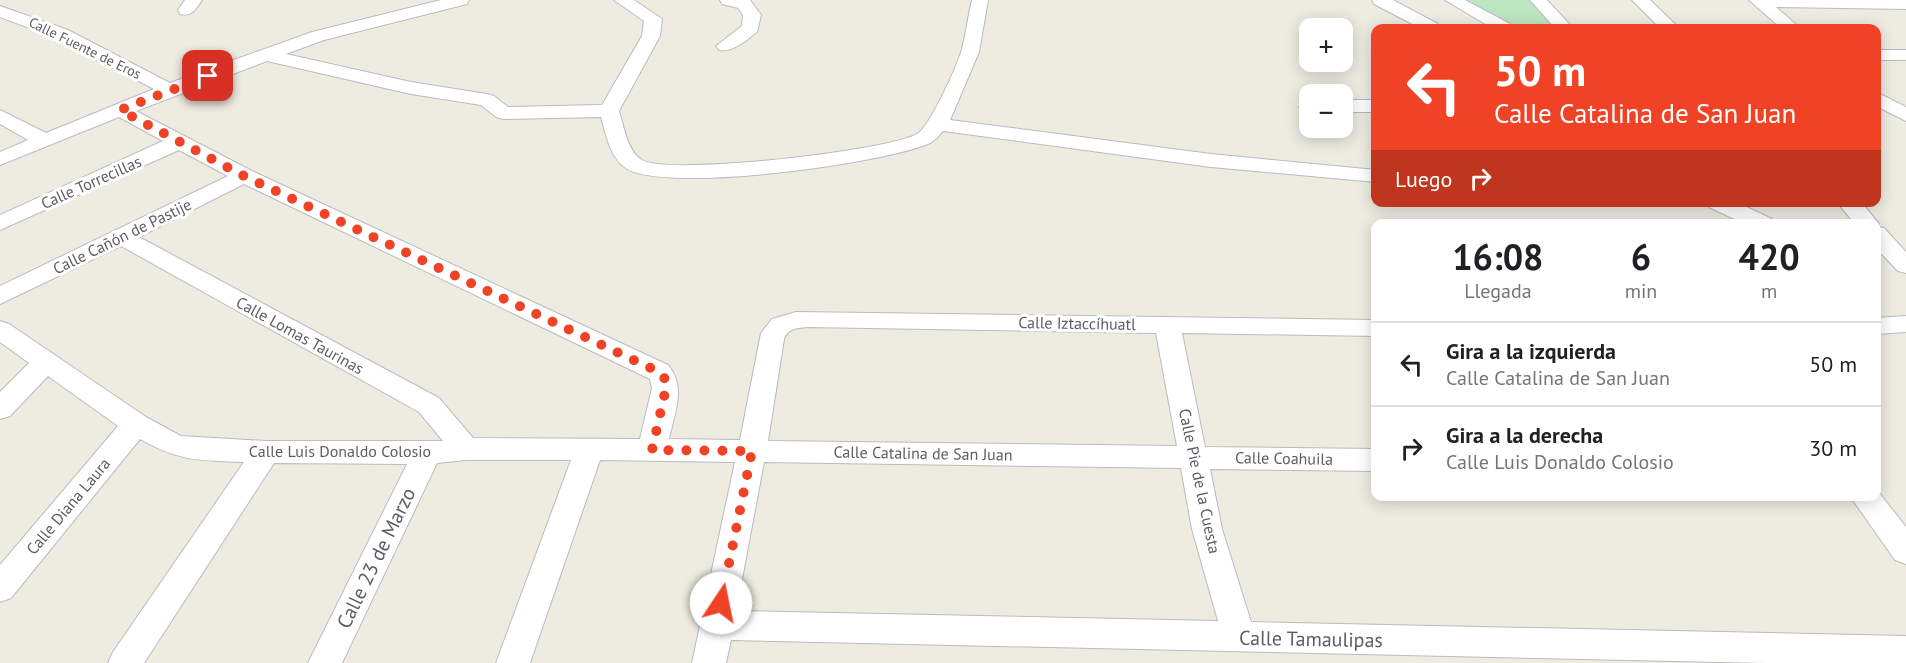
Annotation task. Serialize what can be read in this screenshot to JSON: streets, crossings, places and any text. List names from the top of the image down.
{
  "streets": {
    "street": [
      "Calle Fuente de Eros",
      "Calle Torrecillas",
      "Calle Cañón de Pastije",
      "Calle Iztaccíhuatl",
      "Calle Lomas Taurinas",
      "Calle Luis Donaldo Colosio",
      "Calle Catalina de San Juan",
      "Calle Coahuila",
      "Calle Pie de la Cuesta",
      "Calle Diana Laura",
      "Calle 23 de Marzo",
      "Calle Tamaulipas"
    ]
  },
  "crossings": [
    ["Calle Cañón de Pastije", "Calle Lomas Taurinas"],
    ["Calle Iztaccíhuatl", "Calle Catalina de San Juan"],
    ["Calle Iztaccíhuatl", "Calle Pie de la Cuesta"],
    ["Calle Lomas Taurinas", "Calle Luis Donaldo Colosio"],
    ["Calle Luis Donaldo Colosio", "Calle Catalina de San Juan"],
    ["Calle Luis Donaldo Colosio", "Calle Diana Laura"],
    ["Calle Luis Donaldo Colosio", "Calle 23 de Marzo"],
    ["Calle Catalina de San Juan", "Calle Coahuila"],
    ["Calle Catalina de San Juan", "Calle Pie de la Cuesta"],
    ["Calle Coahuila", "Calle Pie de la Cuesta"],
    ["Calle Pie de la Cuesta", "Calle Tamaulipas"]
  ],
  "page": {
    "map_buttons": ["+", "−"],
    "turn": ["50 m", "Calle Catalina de San Juan"],
    "then": "Luego",
    "eta": [
      "16:08",
      "Llegada",
      "6",
      "min",
      "420",
      "m"
    ],
    "list": [
      {
        "name": "Gira a la izquierda",
        "note": "Calle Catalina de San Juan",
        "value": "50 m"
      },
      {
        "name": "Gira a la derecha",
        "note": "Calle Luis Donaldo Colosio",
        "value": "30 m"
      }
    ]
  }
}
